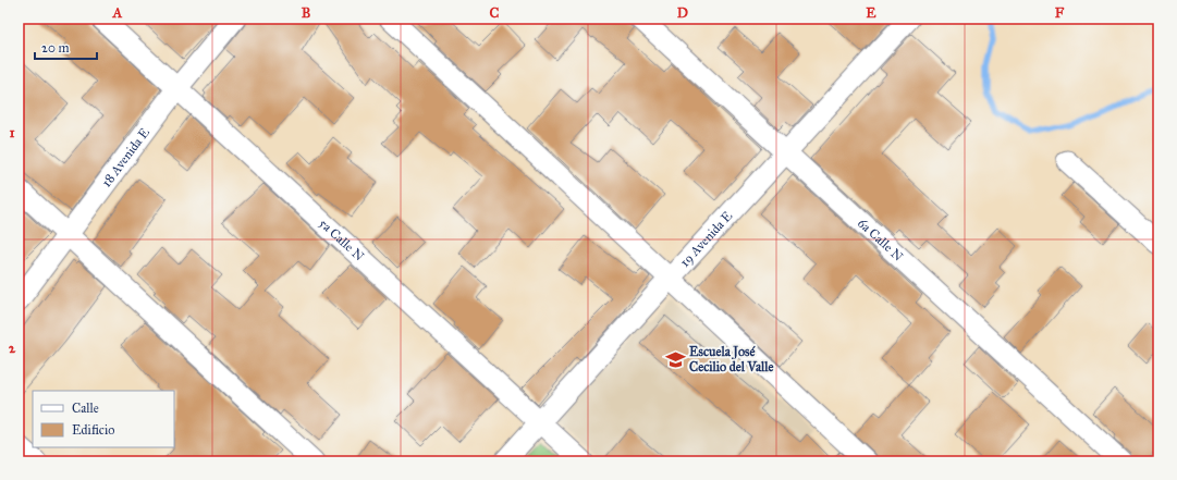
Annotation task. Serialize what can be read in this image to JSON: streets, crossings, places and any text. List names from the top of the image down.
{
  "streets": {
    "street": [
      "18 Avenida E",
      "19 Avenida E",
      "6a Calle N",
      "5a Calle N"
    ]
  },
  "crossings": [
    ["18 Avenida E", "5a Calle N"],
    ["19 Avenida E", "6a Calle N"],
    ["19 Avenida E", "5a Calle N"]
  ],
  "places": {
    "school or university": ["Escuela José Cecilio del Valle"]
  },
  "legend": ["Calle", "Edificio"],
  "scale_bar": "20 m",
  "grid": {
    "columns": [
      "A",
      "B",
      "C",
      "D",
      "E",
      "F"
    ],
    "rows": ["1", "2"]
  }
}
